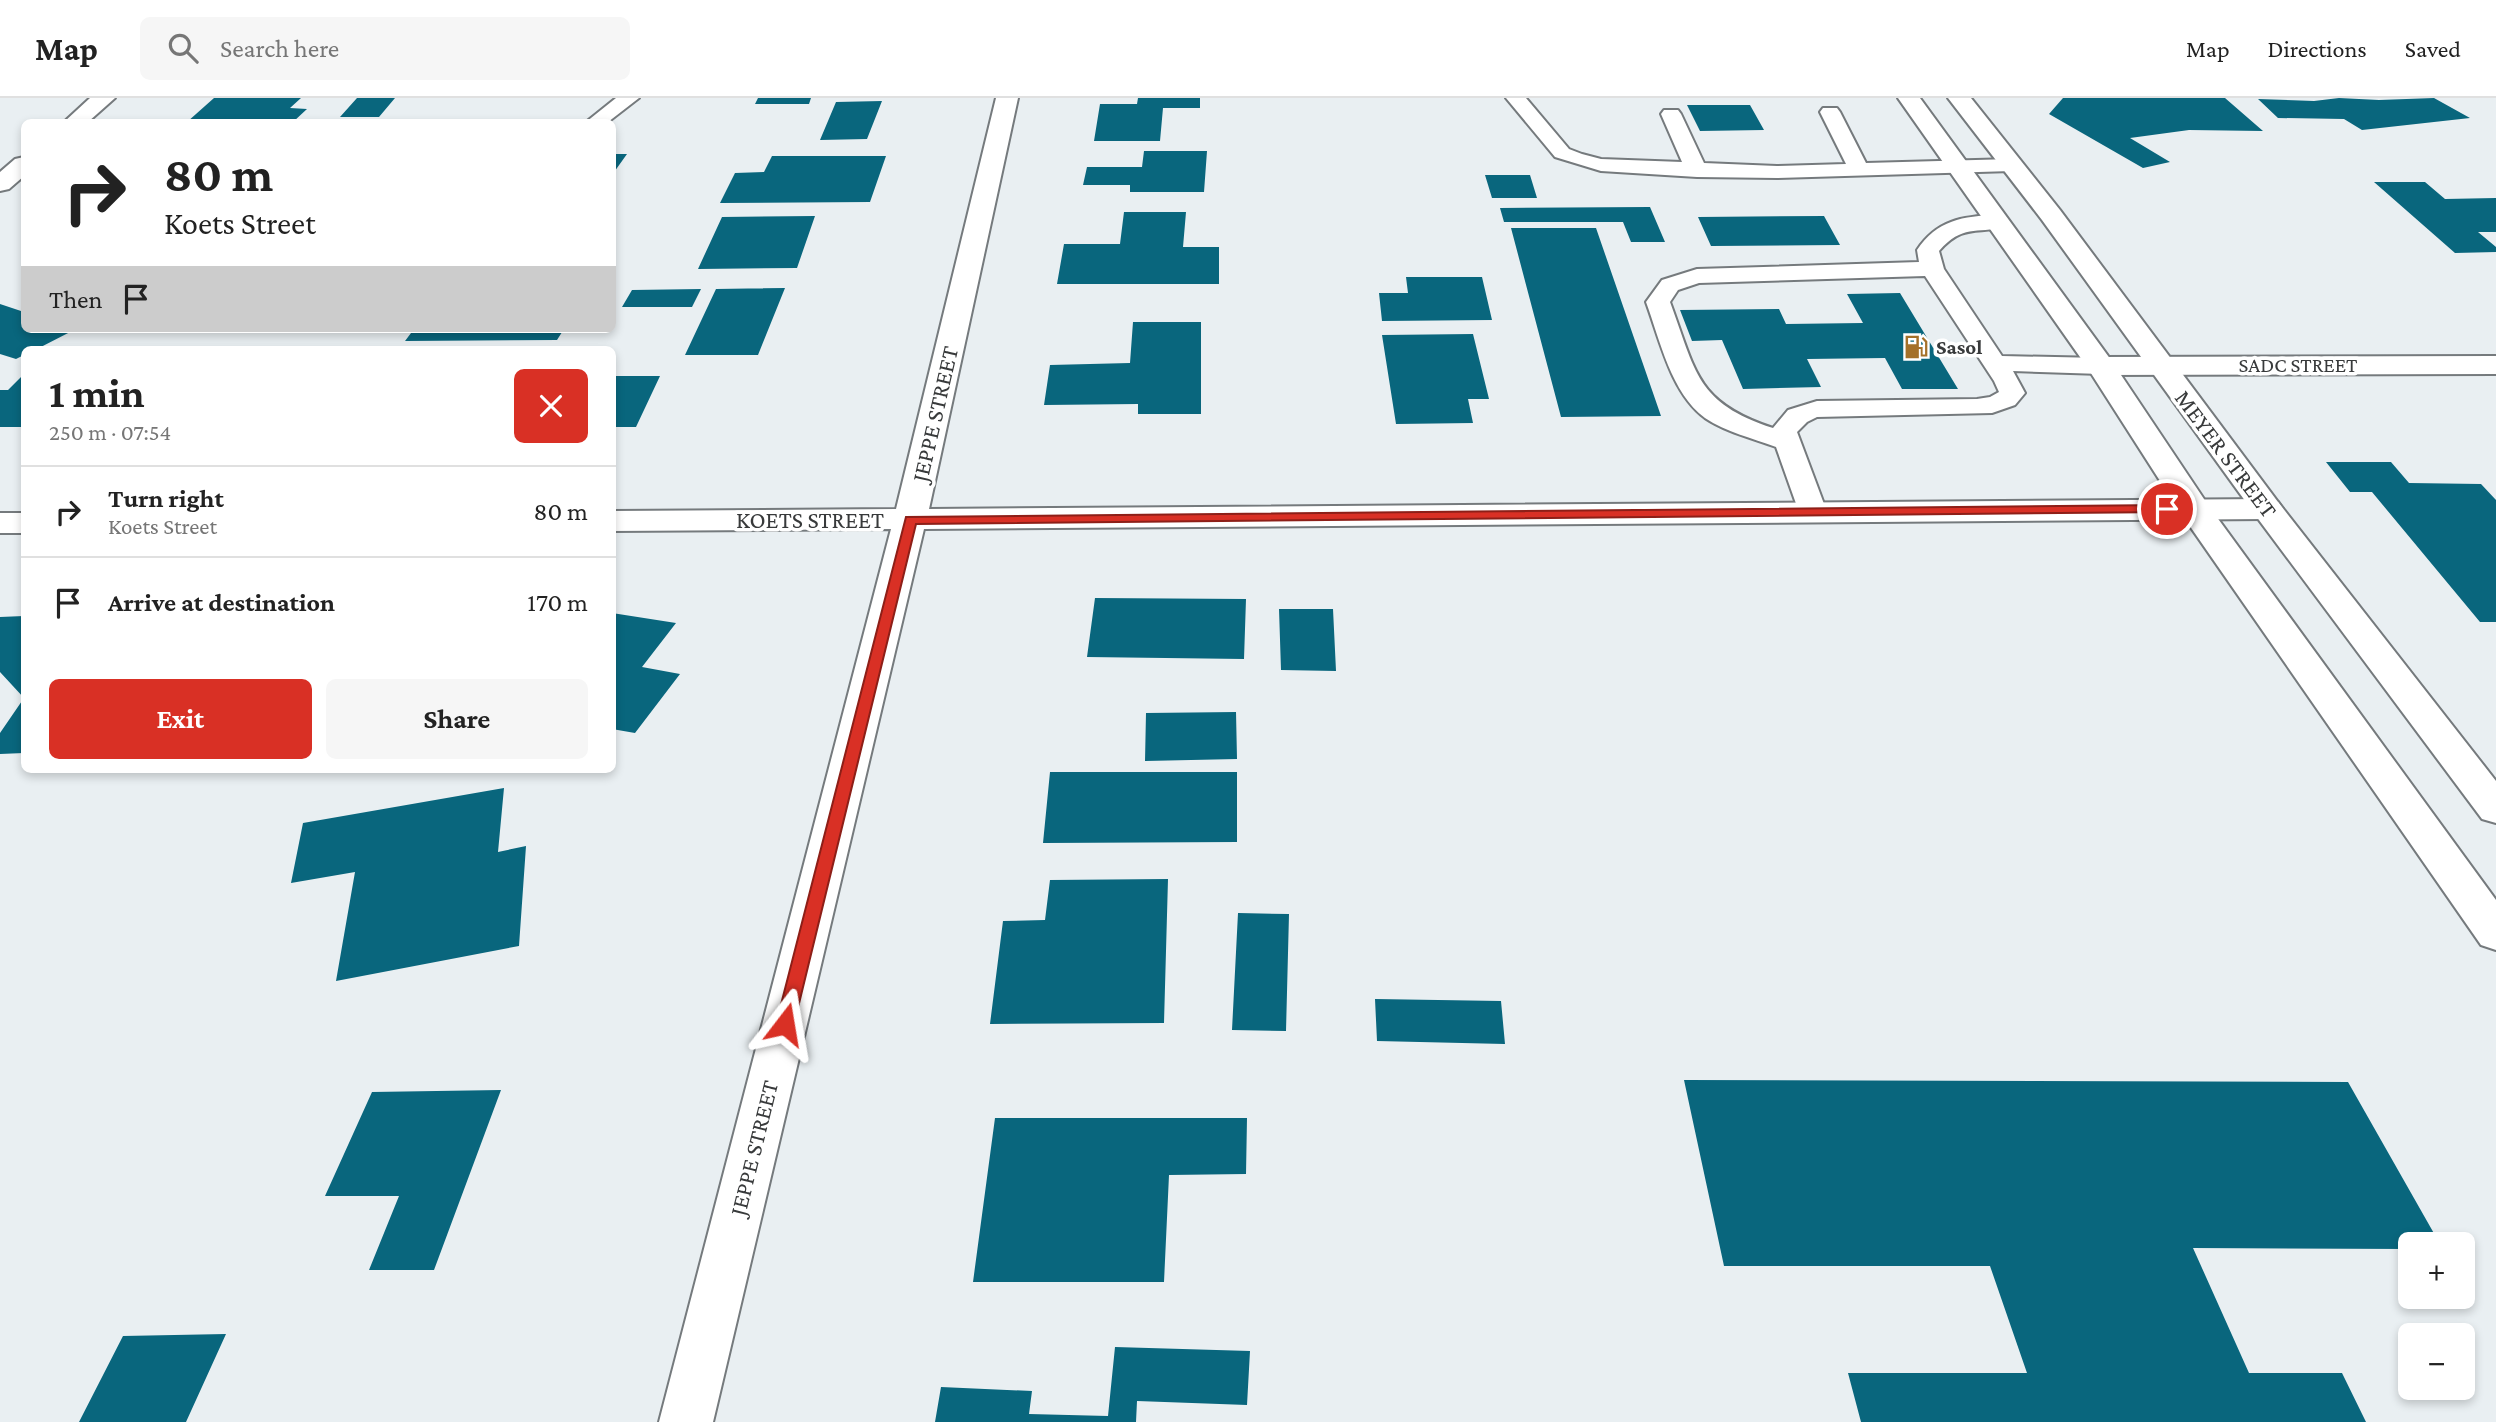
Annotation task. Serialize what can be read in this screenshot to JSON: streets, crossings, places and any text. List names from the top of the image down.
{
  "streets": {
    "street": [
      "SADC STREET",
      "JEPPE STREET",
      "MEYER STREET",
      "KOETS STREET"
    ]
  },
  "crossings": [
    ["SADC STREET", "MEYER STREET"],
    ["JEPPE STREET", "KOETS STREET"],
    ["MEYER STREET", "KOETS STREET"]
  ],
  "places": {
    "fuel station": ["Sasol"]
  },
  "page": {
    "header": "Map",
    "search": "Search here",
    "nav": ["Map", "Directions", "Saved"],
    "turn": ["80 m", "Koets Street"],
    "then": "Then",
    "heading": ["1 min", "250 m · 07:54"],
    "list": [
      {
        "name": "Turn right",
        "note": "Koets Street",
        "value": "80 m"
      },
      {
        "name": "Arrive at destination",
        "value": "170 m"
      }
    ],
    "buttons": ["Exit", "Share"],
    "map_buttons": ["+", "−"]
  }
}
